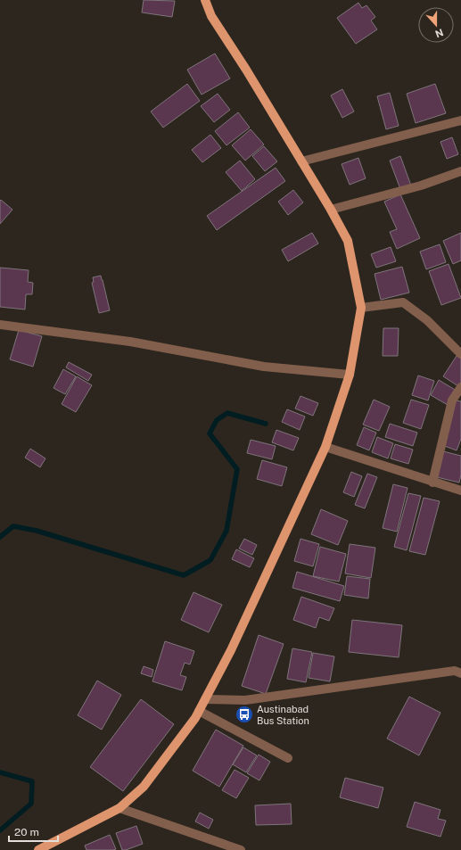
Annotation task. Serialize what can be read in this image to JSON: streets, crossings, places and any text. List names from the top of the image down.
{
  "places": {
    "bus stop": ["Austinabad Bus Station"]
  },
  "scale_bar": "20 m",
  "north": "bottom"
}
